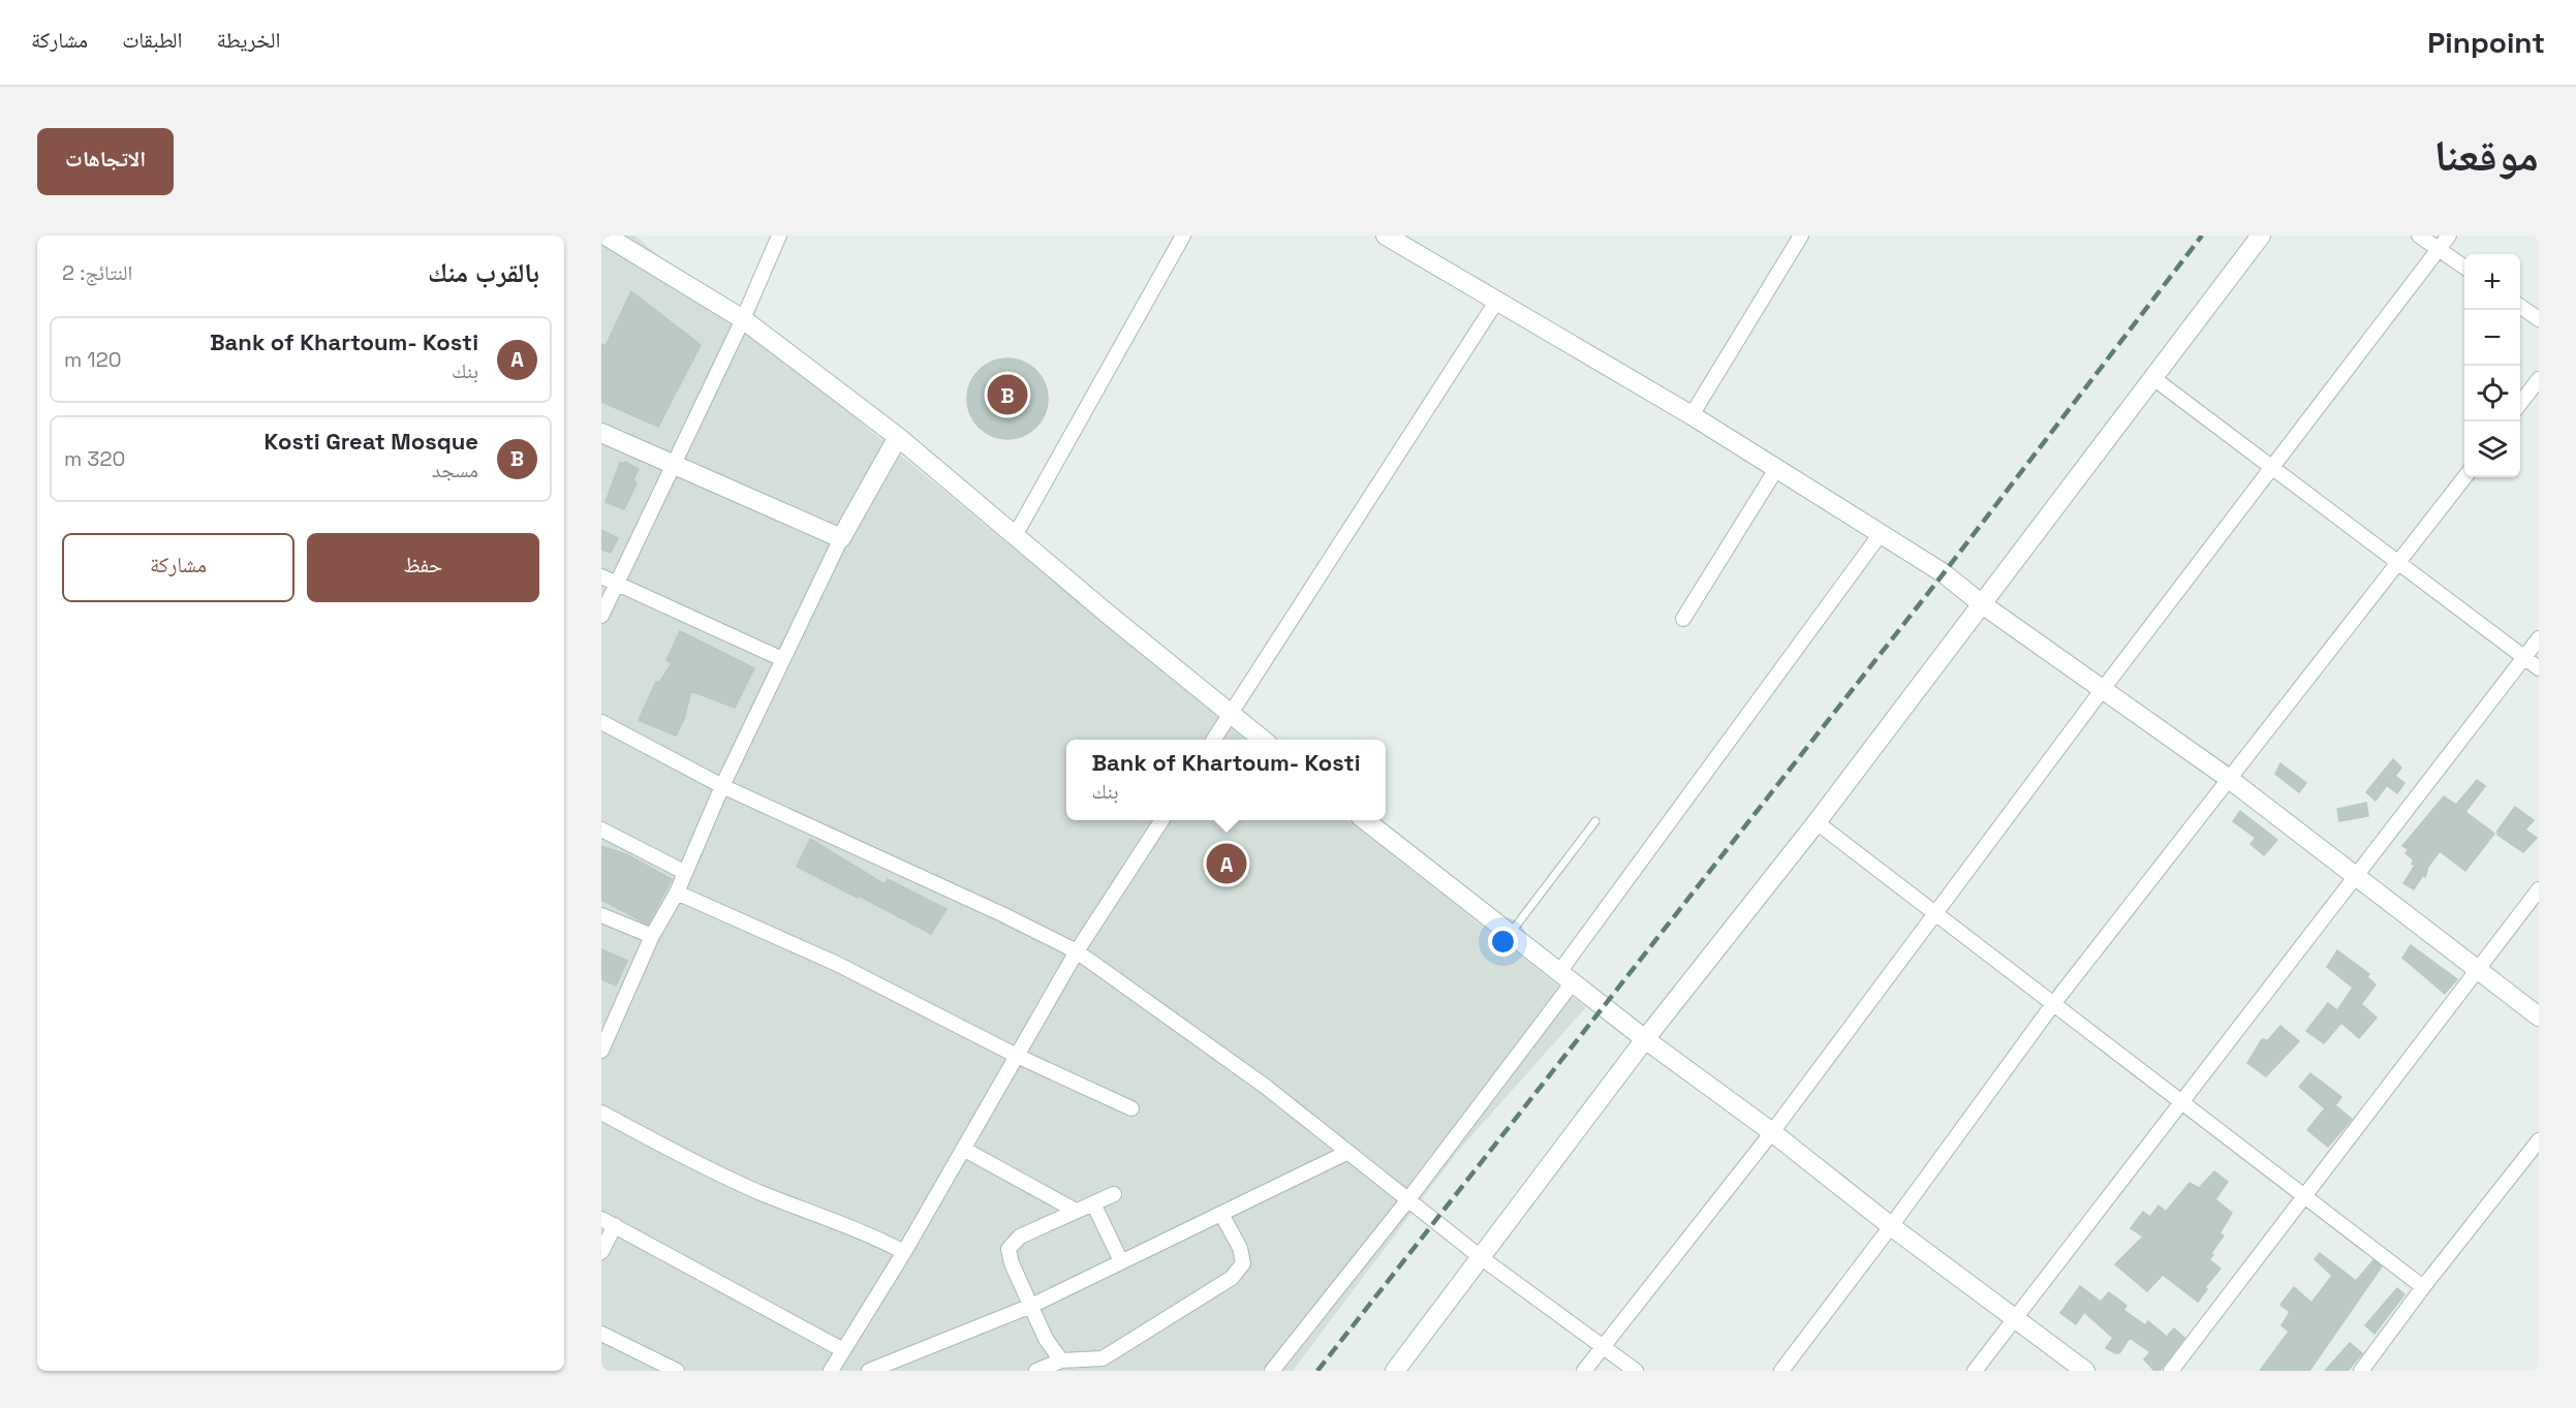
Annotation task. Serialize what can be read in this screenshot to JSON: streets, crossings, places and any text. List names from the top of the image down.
{
  "page": {
    "header": "Pinpoint",
    "nav": ["الخريطة", "الطبقات", "مشاركة"],
    "title": "موقعنا",
    "buttons": [
      "الاتجاهات",
      ["حفظ", "مشاركة"]
    ],
    "heading": ["بالقرب منك", "النتائج: 2"],
    "map_buttons": ["+", "−"],
    "list": [
      {
        "mark": "A",
        "name": "Bank of Khartoum- Kosti",
        "note": "بنك",
        "value": "120 m"
      },
      {
        "mark": "B",
        "name": "Kosti Great Mosque",
        "note": "مسجد",
        "value": "320 m"
      }
    ],
    "pins": ["B", "A"],
    "popup": ["Bank of Khartoum- Kosti", "بنك"]
  }
}
